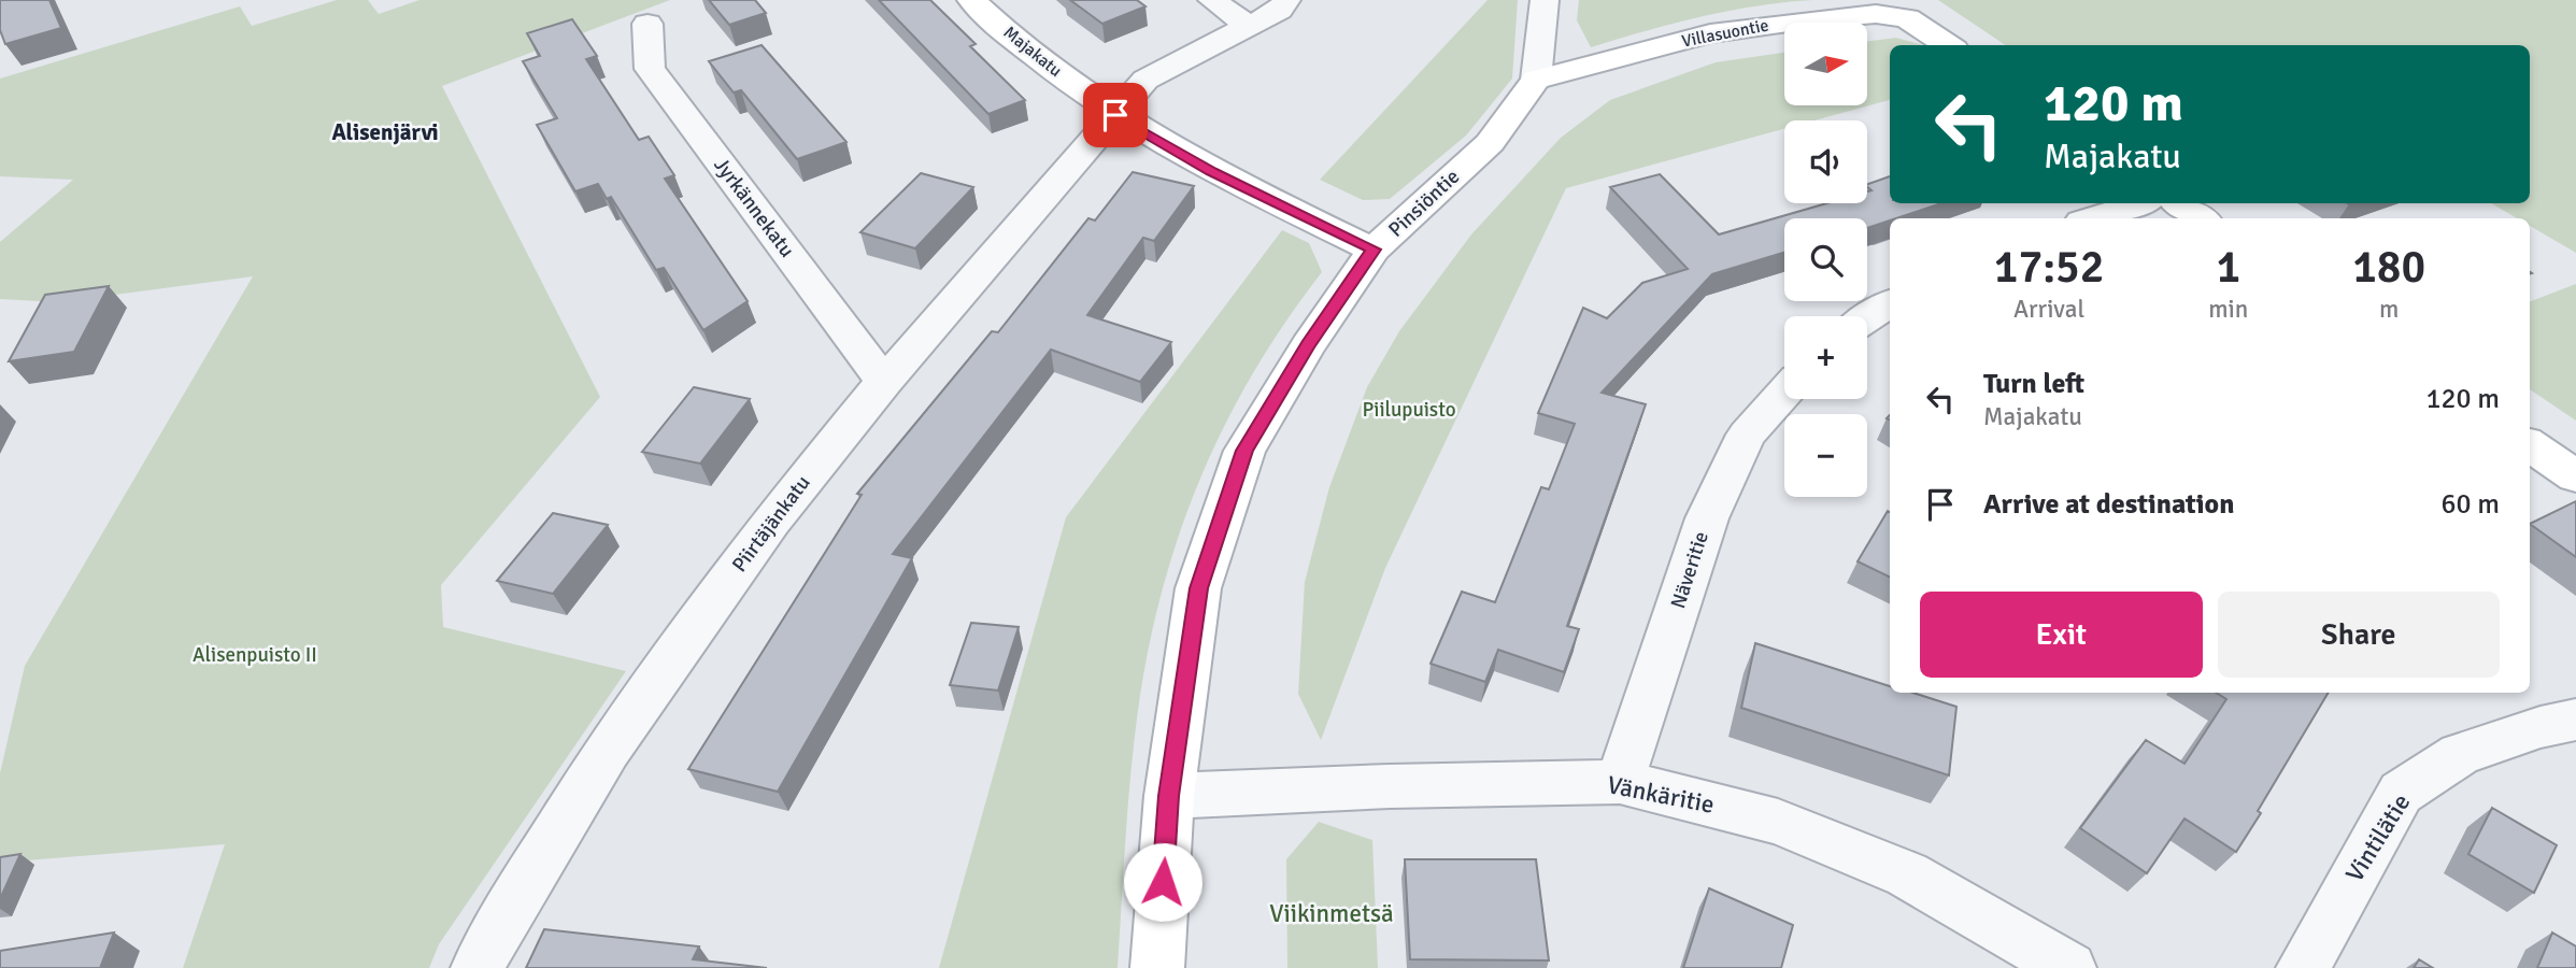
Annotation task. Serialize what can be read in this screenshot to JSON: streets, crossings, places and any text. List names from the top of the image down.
{
  "streets": {
    "street": [
      "Villasuontie",
      "Majakatu",
      "Pinsiöntie",
      "Jyrkännekatu",
      "Piirtäjänkatu",
      "Näveritie",
      "Vänkäritie",
      "Vintilätie"
    ]
  },
  "crossings": [
    ["Villasuontie", "Pinsiöntie"],
    ["Majakatu", "Pinsiöntie"],
    ["Majakatu", "Piirtäjänkatu"],
    ["Pinsiöntie", "Vänkäritie"],
    ["Jyrkännekatu", "Piirtäjänkatu"],
    ["Näveritie", "Vänkäritie"]
  ],
  "districts": ["Alisenjärvi"],
  "parks": ["Piilupuisto", "Alisenpuisto II", "Viikinmetsä"],
  "north": "right",
  "page": {
    "map_buttons": ["+", "−"],
    "turn": ["120 m", "Majakatu"],
    "eta": [
      "17:52",
      "Arrival",
      "1",
      "min",
      "180",
      "m"
    ],
    "list": [
      {
        "name": "Turn left",
        "note": "Majakatu",
        "value": "120 m"
      },
      {
        "name": "Arrive at destination",
        "value": "60 m"
      }
    ],
    "buttons": ["Exit", "Share"]
  }
}
